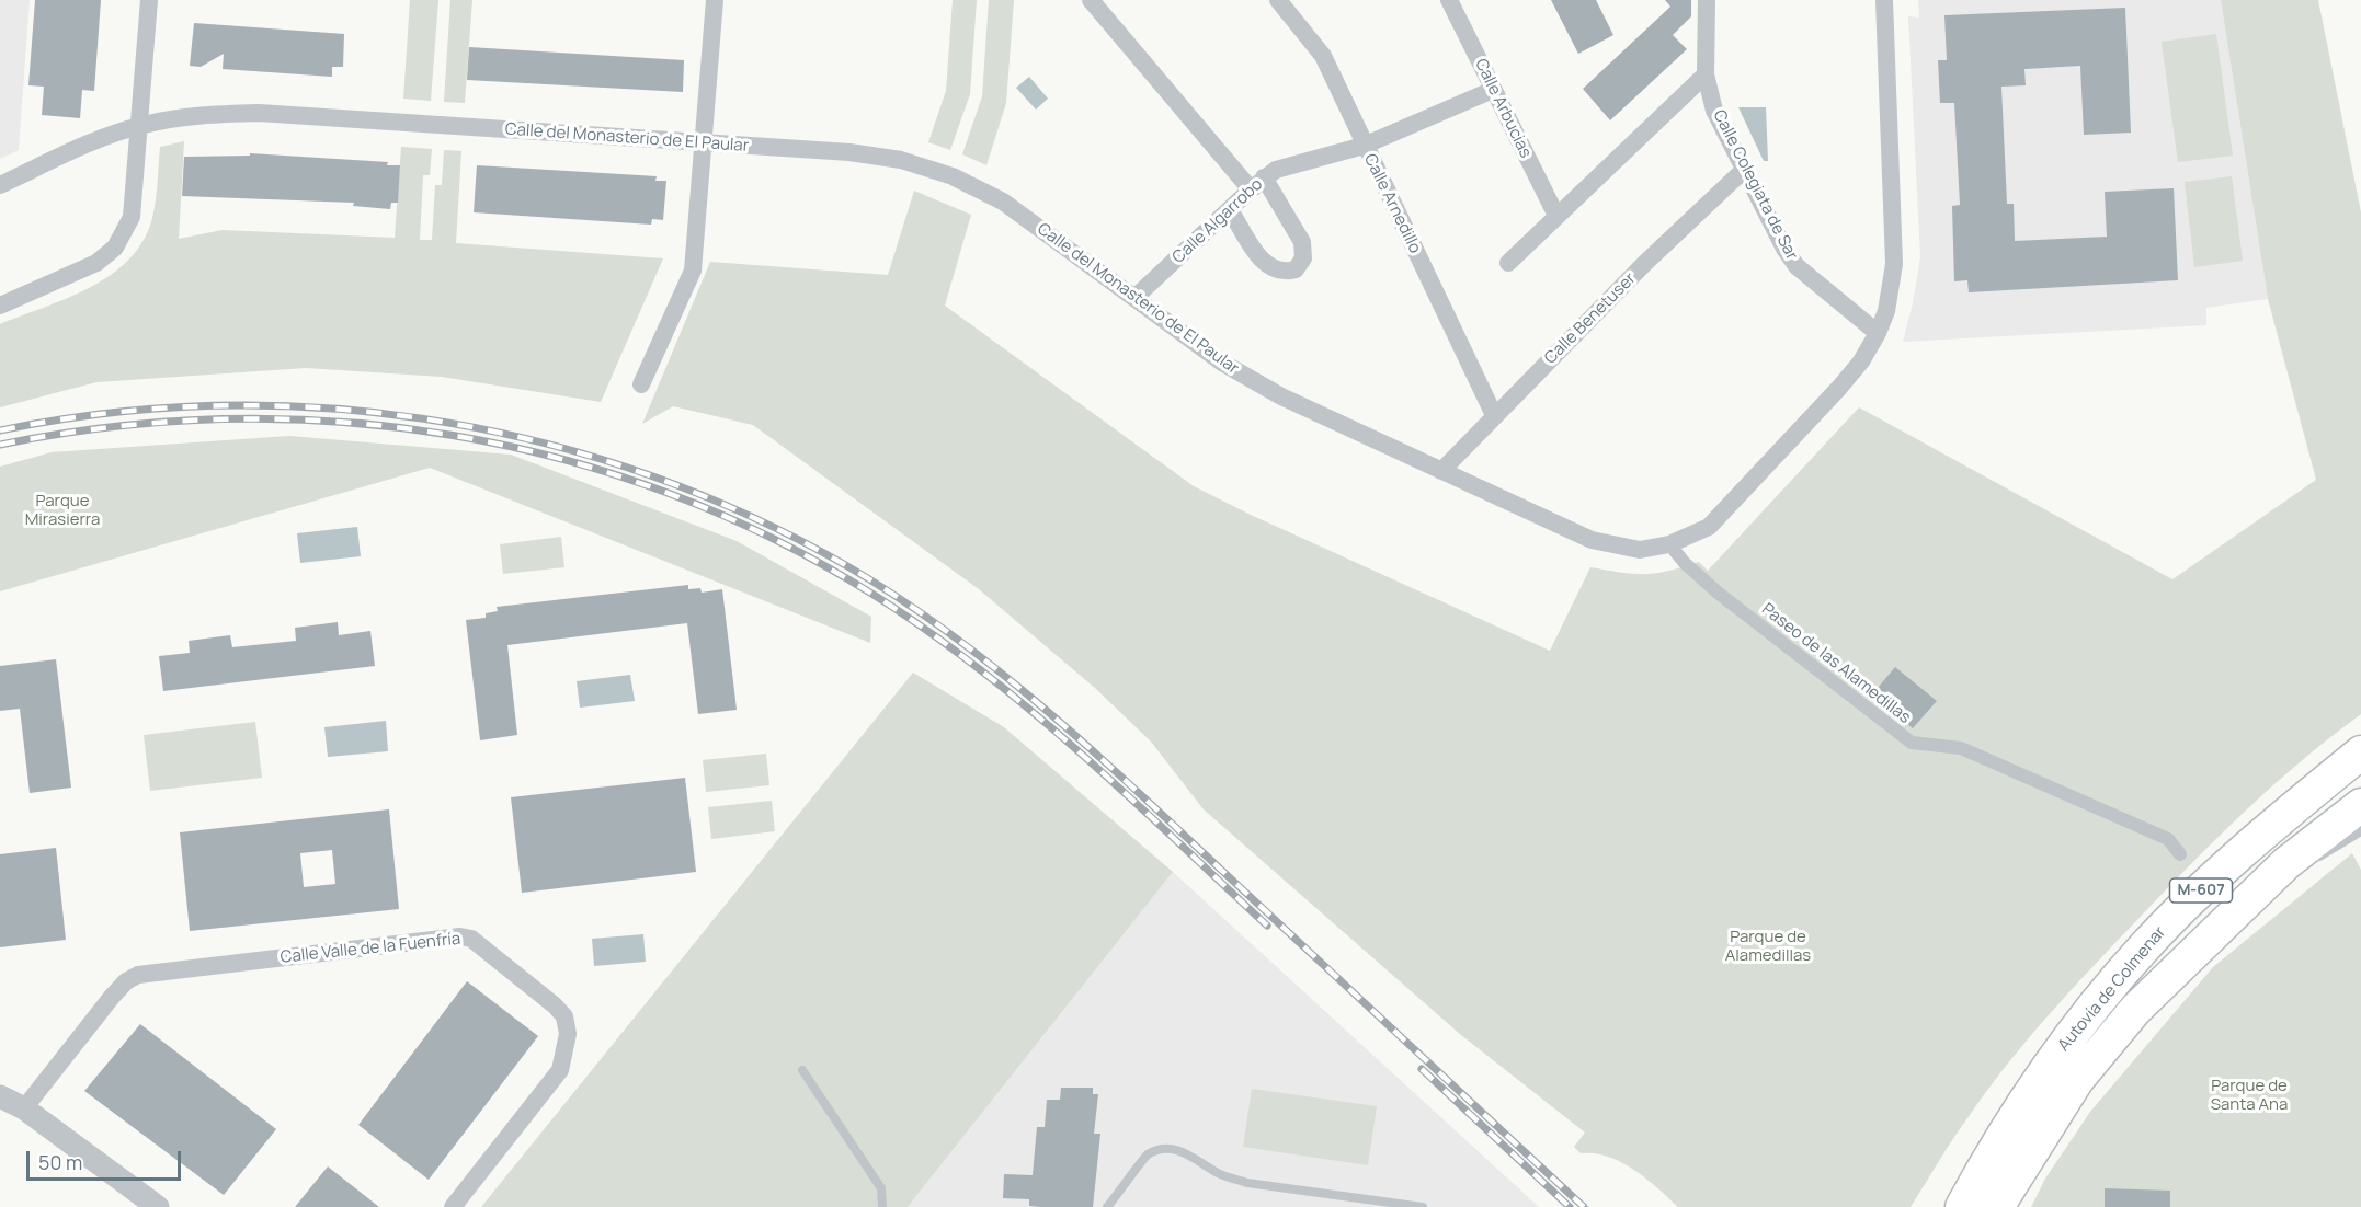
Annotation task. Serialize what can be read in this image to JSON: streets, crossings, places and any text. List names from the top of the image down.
{
  "streets": {
    "highway": ["M-607", "Autovía de Colmenar"],
    "street": [
      "Calle Arbucias",
      "Calle del Monasterio de El Paular",
      "Calle Colegiata de Sar",
      "Calle Arnedillo",
      "Calle Algarrobo",
      "Calle Benetuser",
      "Paseo de las Alamedillas",
      "Calle Valle de la Fuenfría"
    ]
  },
  "crossings": [
    ["Calle Arbucias", "Calle Algarrobo"],
    ["Calle del Monasterio de El Paular", "Calle Colegiata de Sar"],
    ["Calle del Monasterio de El Paular", "Calle Algarrobo"],
    ["Calle del Monasterio de El Paular", "Calle Benetuser"],
    ["Calle del Monasterio de El Paular", "Paseo de las Alamedillas"],
    ["Calle Colegiata de Sar", "Calle Benetuser"],
    ["Calle Arnedillo", "Calle Algarrobo"],
    ["Calle Arnedillo", "Calle Benetuser"],
    ["M-607", "Autovía de Colmenar"]
  ],
  "parks": ["Parque Mirasierra", "Parque de Alamedillas", "Parque de Santa Ana"],
  "scale_bar": "50 m"
}
